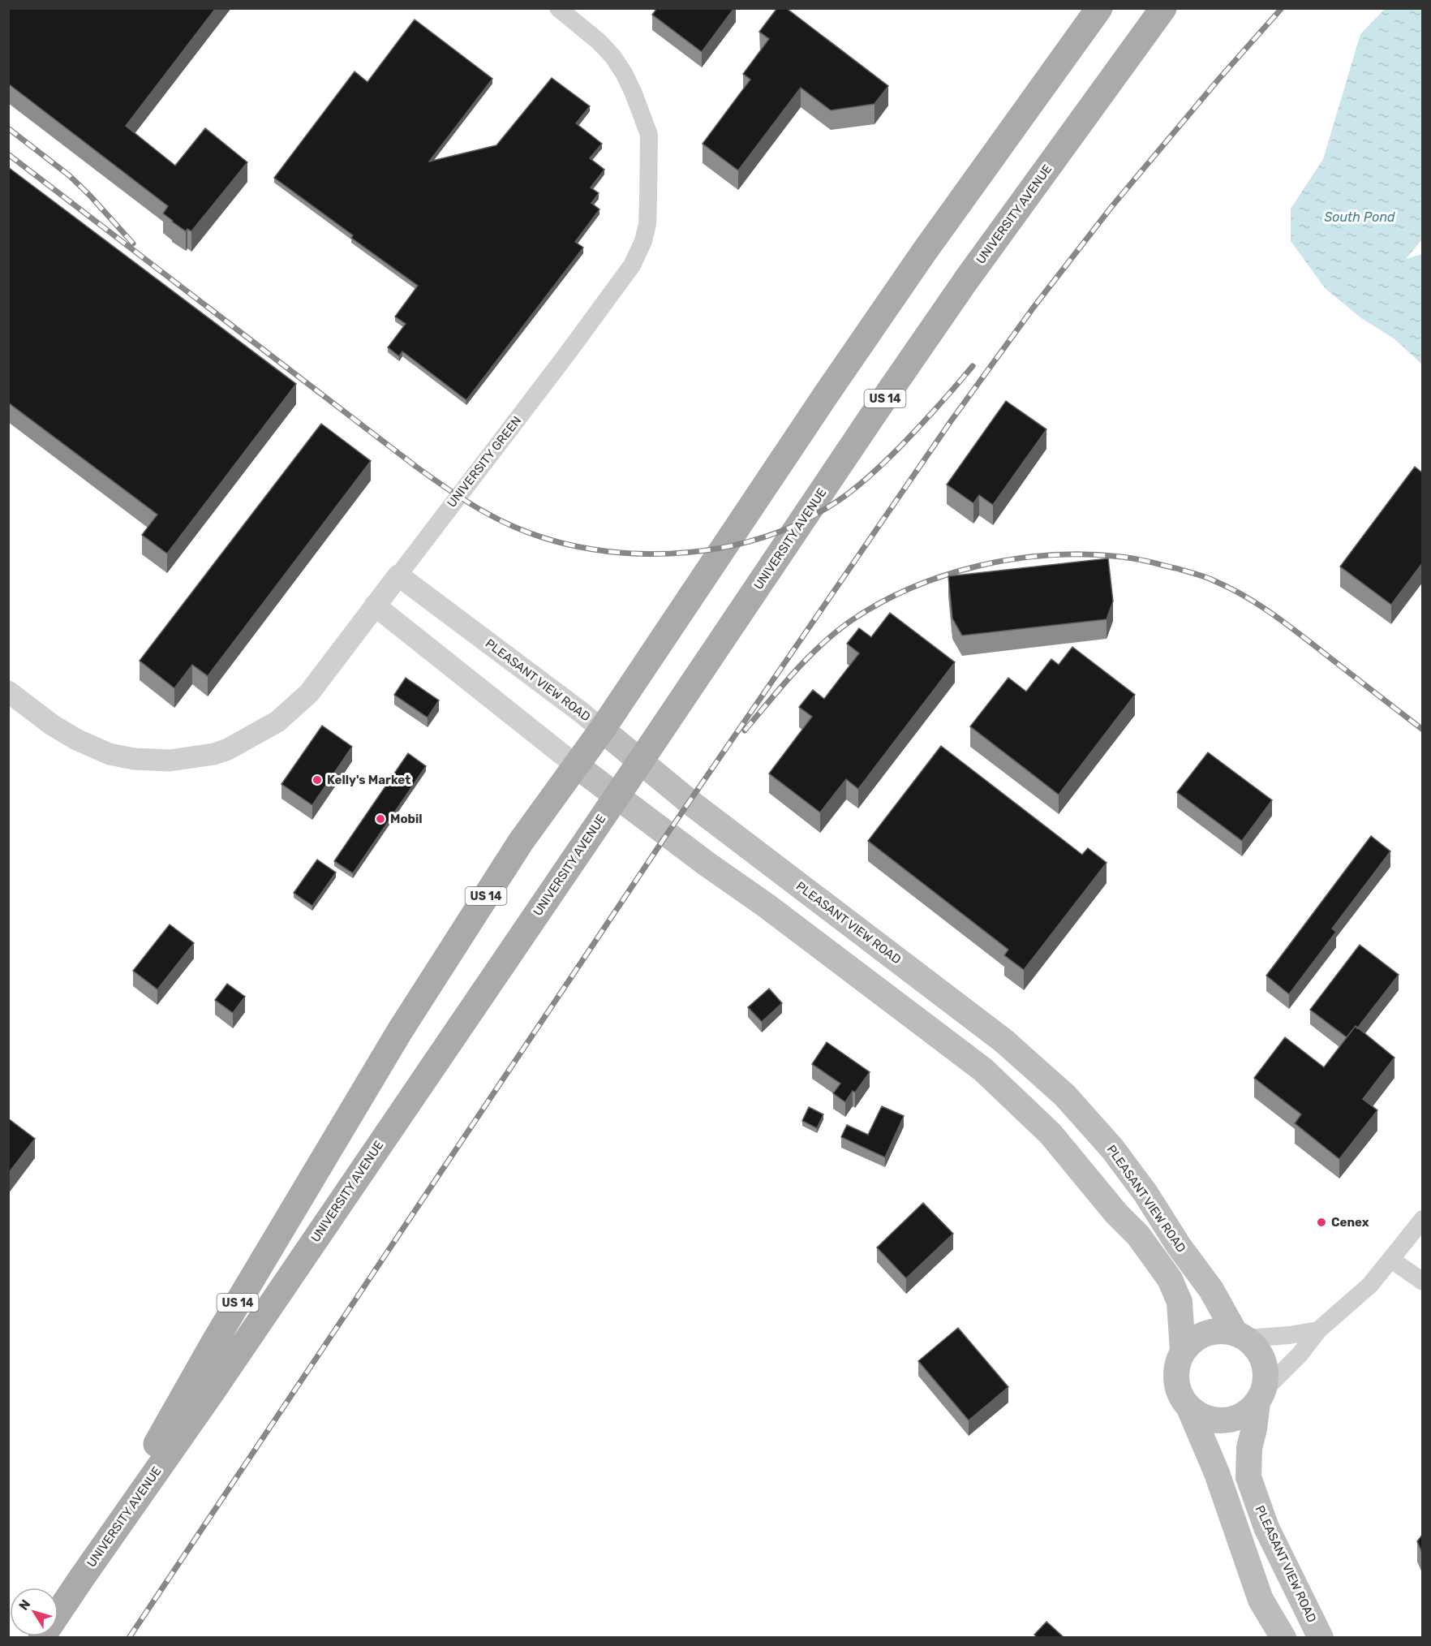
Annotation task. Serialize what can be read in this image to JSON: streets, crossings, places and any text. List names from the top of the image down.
{
  "streets": {
    "main road": ["UNIVERSITY AVENUE", "US 14", "PLEASANT VIEW ROAD"],
    "street": ["UNIVERSITY GREEN"]
  },
  "crossings": [
    ["UNIVERSITY AVENUE", "US 14"],
    ["UNIVERSITY AVENUE", "PLEASANT VIEW ROAD"],
    ["UNIVERSITY GREEN", "PLEASANT VIEW ROAD"]
  ],
  "water": ["South Pond"],
  "places": ["Kelly's Market", "Mobil", "Cenex"],
  "north": "top left"
}
